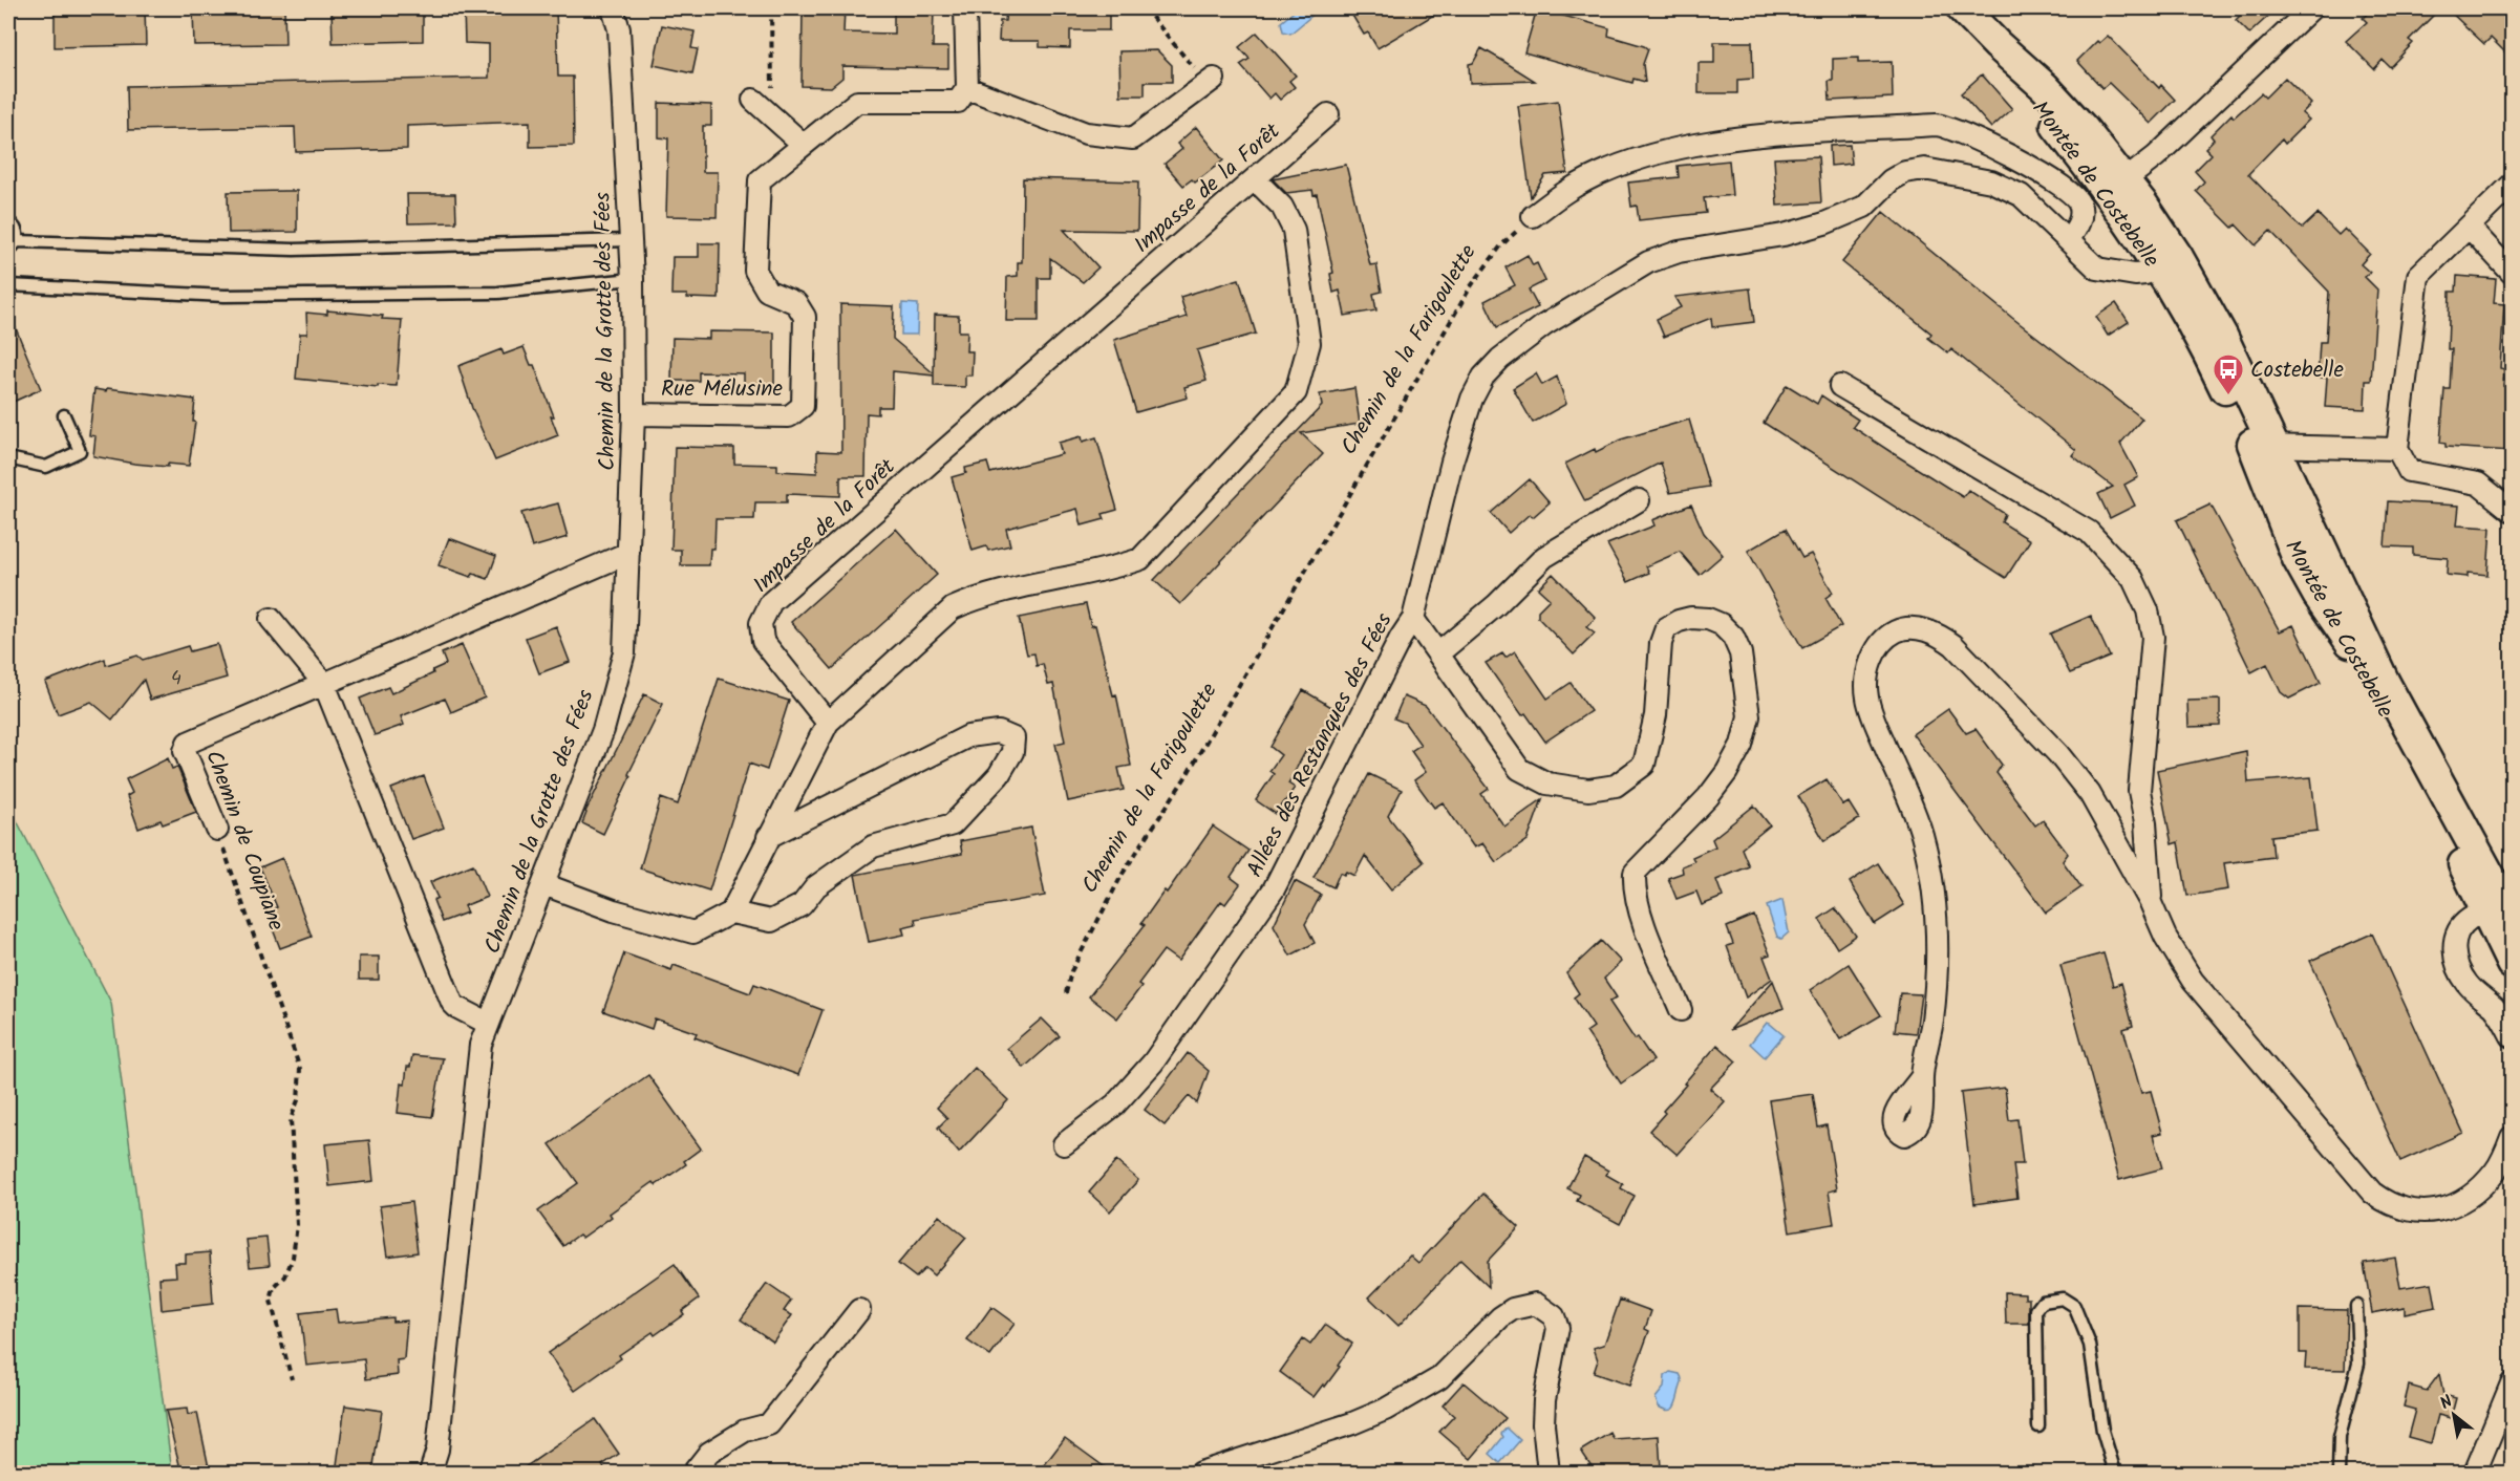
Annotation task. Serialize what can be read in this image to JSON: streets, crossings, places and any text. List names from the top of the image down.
{
  "streets": {
    "main road": ["Montée de Costebelle"],
    "street": [
      "Impasse de la Forêt",
      "Chemin de la Grotte des Fées",
      "Rue Mélusine",
      "Allées des Restanques des Fées",
      "Chemin de Coupiane"
    ],
    "path": ["Chemin de la Farigoulette"]
  },
  "crossings": [
    ["Montée de Costebelle", "Allées des Restanques des Fées"],
    ["Chemin de la Grotte des Fées", "Rue Mélusine"],
    ["Chemin de la Grotte des Fées", "Chemin de Coupiane"]
  ],
  "places": {
    "bus stop": ["Costebelle"]
  },
  "house_numbers": ["4"],
  "north": "top left"
}
